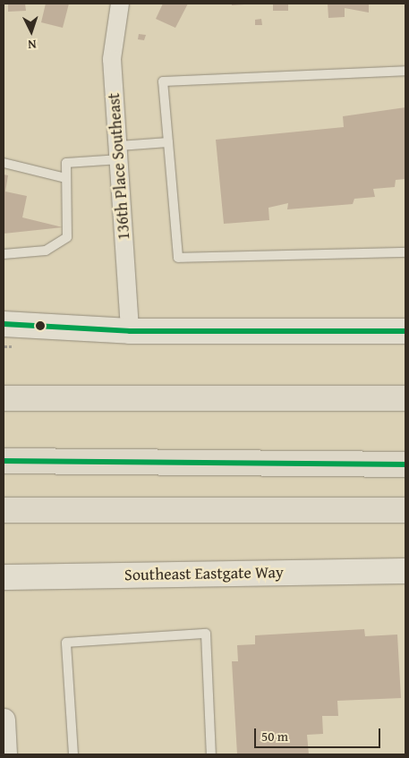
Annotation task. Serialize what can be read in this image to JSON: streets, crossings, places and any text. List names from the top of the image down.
{
  "streets": {
    "main road": ["Southeast Eastgate Way"],
    "street": ["136th Place Southeast"]
  },
  "scale_bar": "50 m",
  "north": "bottom"
}
